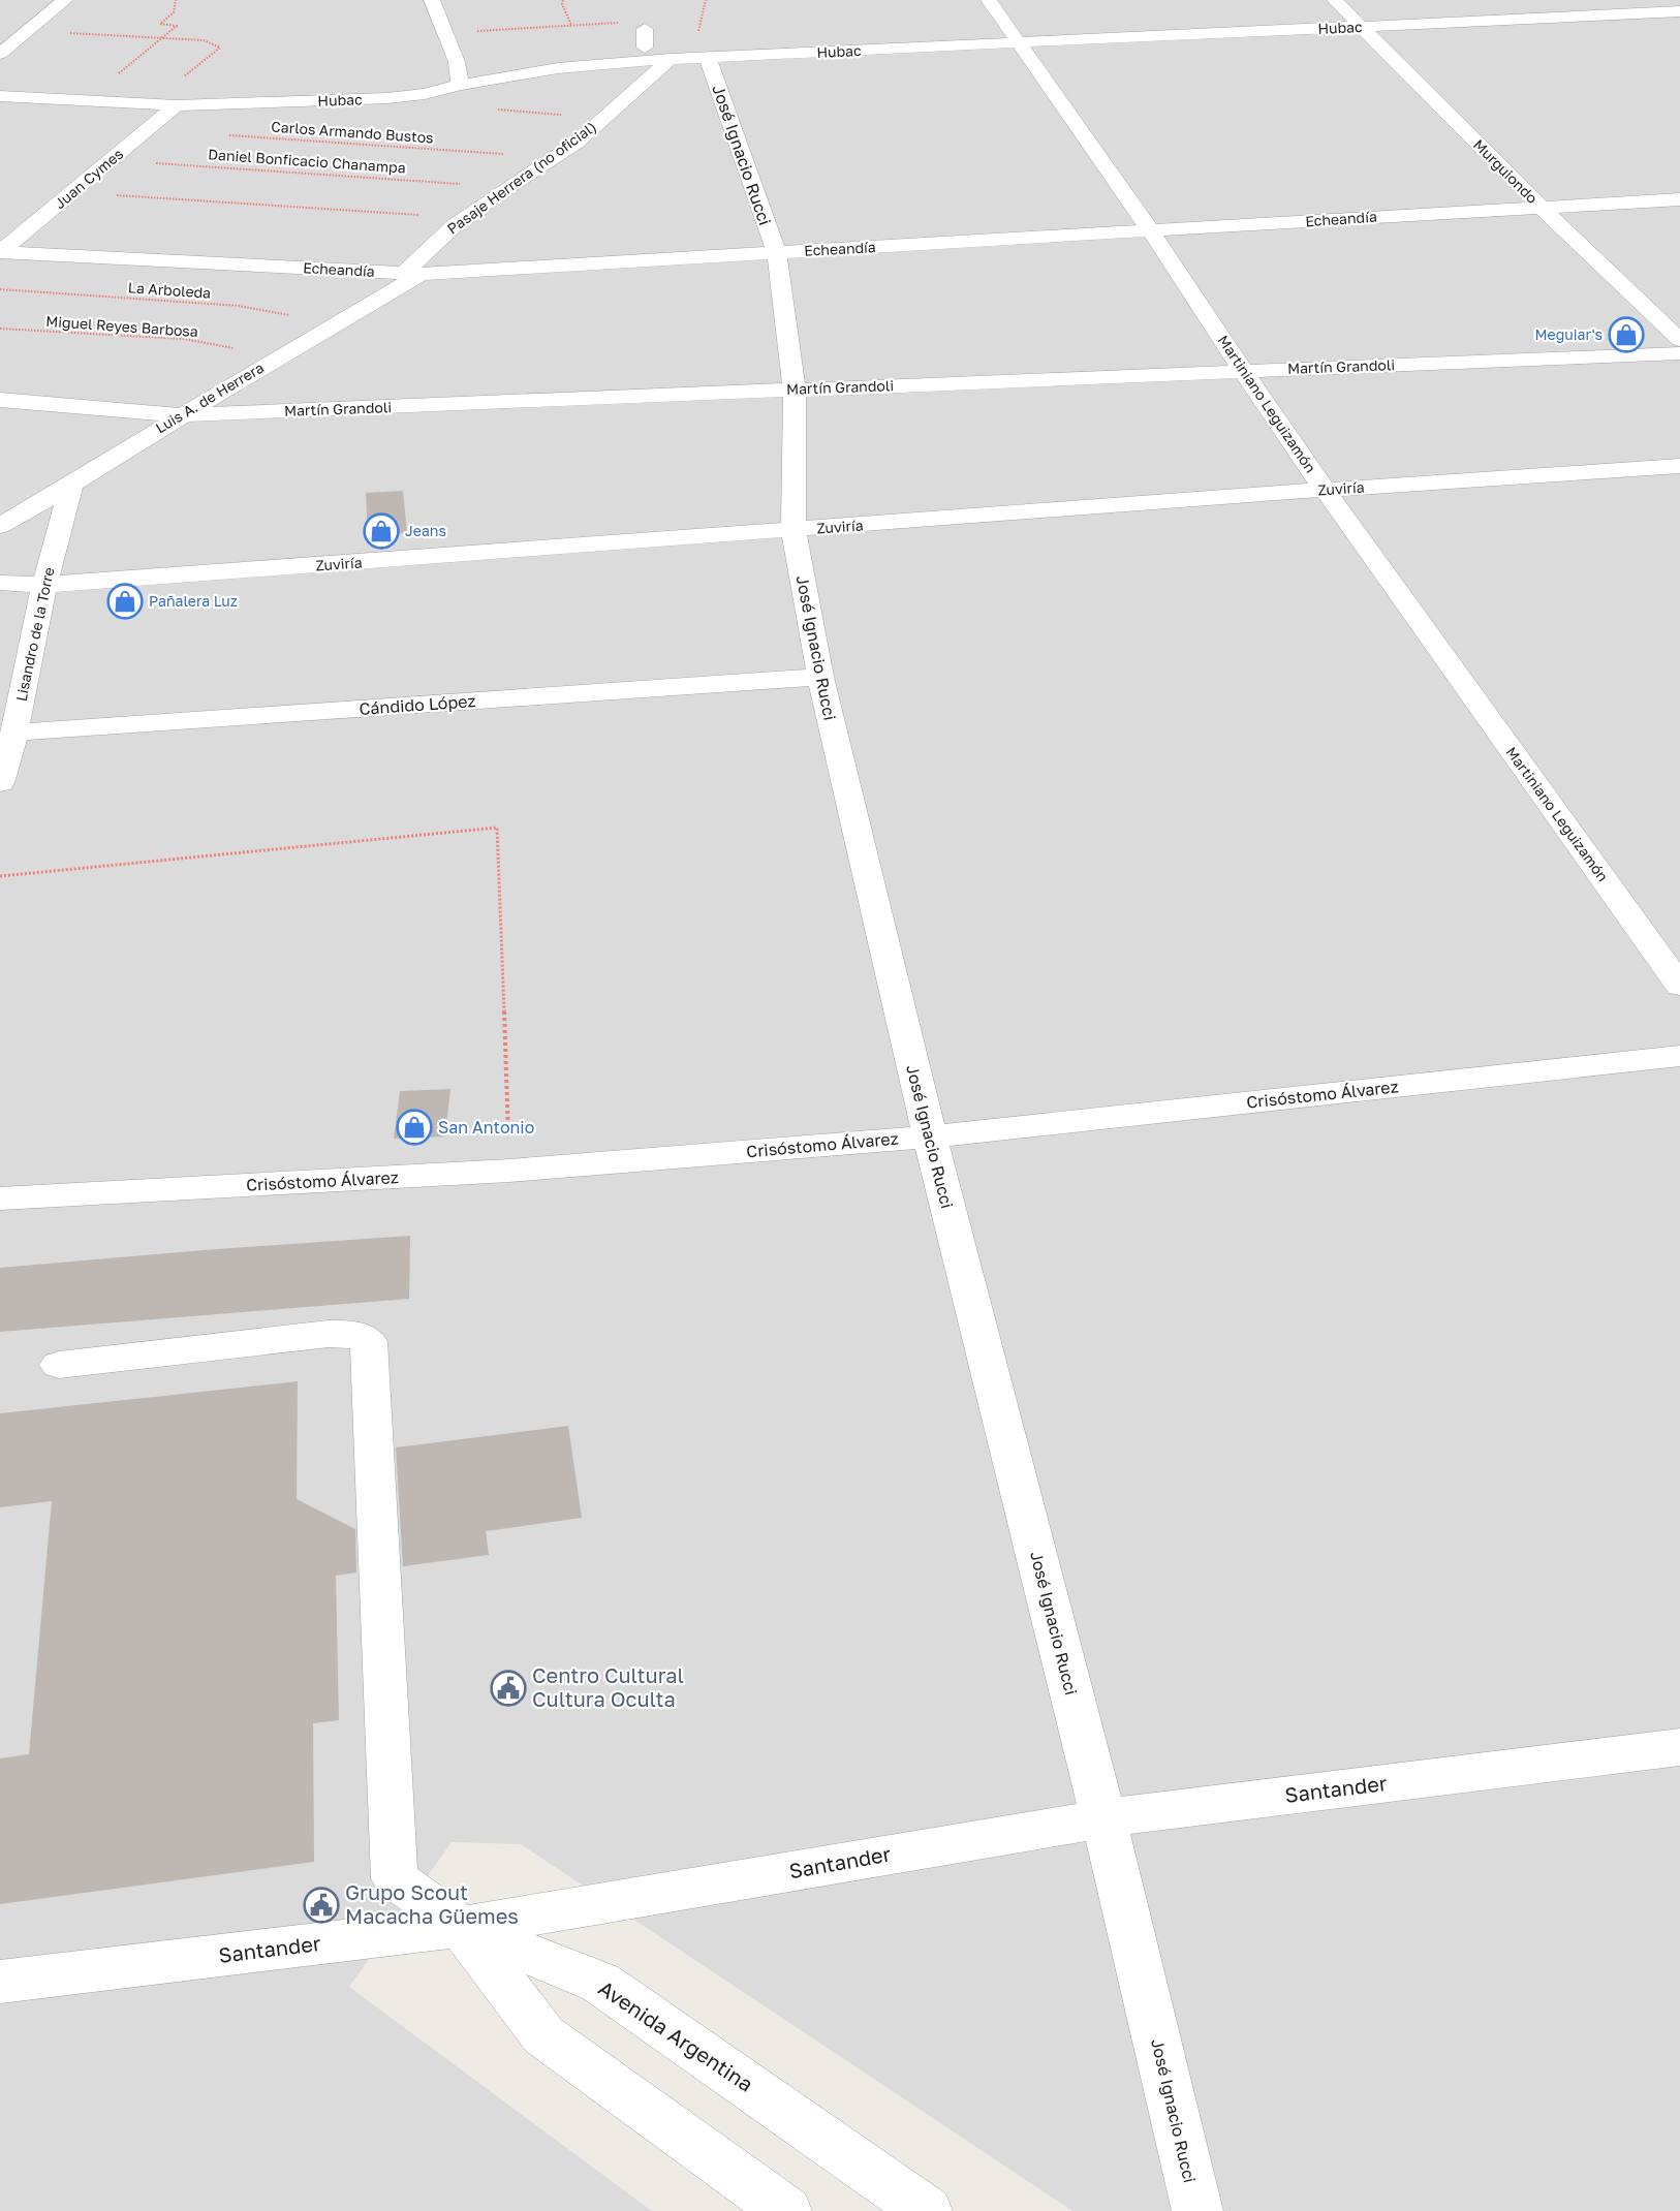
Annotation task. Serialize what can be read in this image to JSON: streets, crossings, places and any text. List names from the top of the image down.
{
  "streets": {
    "street": [
      "Hubac",
      "José Ignacio Rucci",
      "Murguiondo",
      "Pasaje Herrera (no oficial)",
      "Juan Cymes",
      "Echeandía",
      "Martín Grandoli",
      "Luis A. de Herrera",
      "Martiniano Leguizamón",
      "Zuviría",
      "Lisandro de la Torre",
      "Cándido López",
      "Crisóstomo Álvarez",
      "Santander",
      "Avenida Argentina"
    ],
    "path": [
      "Carlos Armando Bustos",
      "Daniel Bonficacio Chanampa",
      "La Arboleda",
      "Miguel Reyes Barbosa"
    ]
  },
  "crossings": [
    ["Hubac", "José Ignacio Rucci"],
    ["Hubac", "Murguiondo"],
    ["Hubac", "Pasaje Herrera (no oficial)"],
    ["Hubac", "Juan Cymes"],
    ["Hubac", "Martiniano Leguizamón"],
    ["Carlos Armando Bustos", "Pasaje Herrera (no oficial)"],
    ["José Ignacio Rucci", "Echeandía"],
    ["José Ignacio Rucci", "Martín Grandoli"],
    ["José Ignacio Rucci", "Zuviría"],
    ["José Ignacio Rucci", "Cándido López"],
    ["José Ignacio Rucci", "Crisóstomo Álvarez"],
    ["José Ignacio Rucci", "Santander"],
    ["Daniel Bonficacio Chanampa", "Pasaje Herrera (no oficial)"],
    ["Daniel Bonficacio Chanampa", "Juan Cymes"],
    ["Murguiondo", "Echeandía"],
    ["Pasaje Herrera (no oficial)", "Echeandía"],
    ["Pasaje Herrera (no oficial)", "Luis A. de Herrera"],
    ["Juan Cymes", "Echeandía"],
    ["Echeandía", "Luis A. de Herrera"],
    ["Echeandía", "Martiniano Leguizamón"],
    ["La Arboleda", "Luis A. de Herrera"],
    ["Miguel Reyes Barbosa", "Luis A. de Herrera"],
    ["Martín Grandoli", "Luis A. de Herrera"],
    ["Martín Grandoli", "Martiniano Leguizamón"],
    ["Luis A. de Herrera", "Lisandro de la Torre"],
    ["Martiniano Leguizamón", "Zuviría"],
    ["Zuviría", "Lisandro de la Torre"],
    ["Lisandro de la Torre", "Cándido López"],
    ["Santander", "Avenida Argentina"]
  ],
  "places": {
    "shop": [
      "Meguiar's",
      "Jeans",
      "Pañalera Luz",
      "San Antonio"
    ],
    "public building": ["Centro Cultural Cultura Oculta", "Grupo Scout Macacha Güemes"]
  }
}
